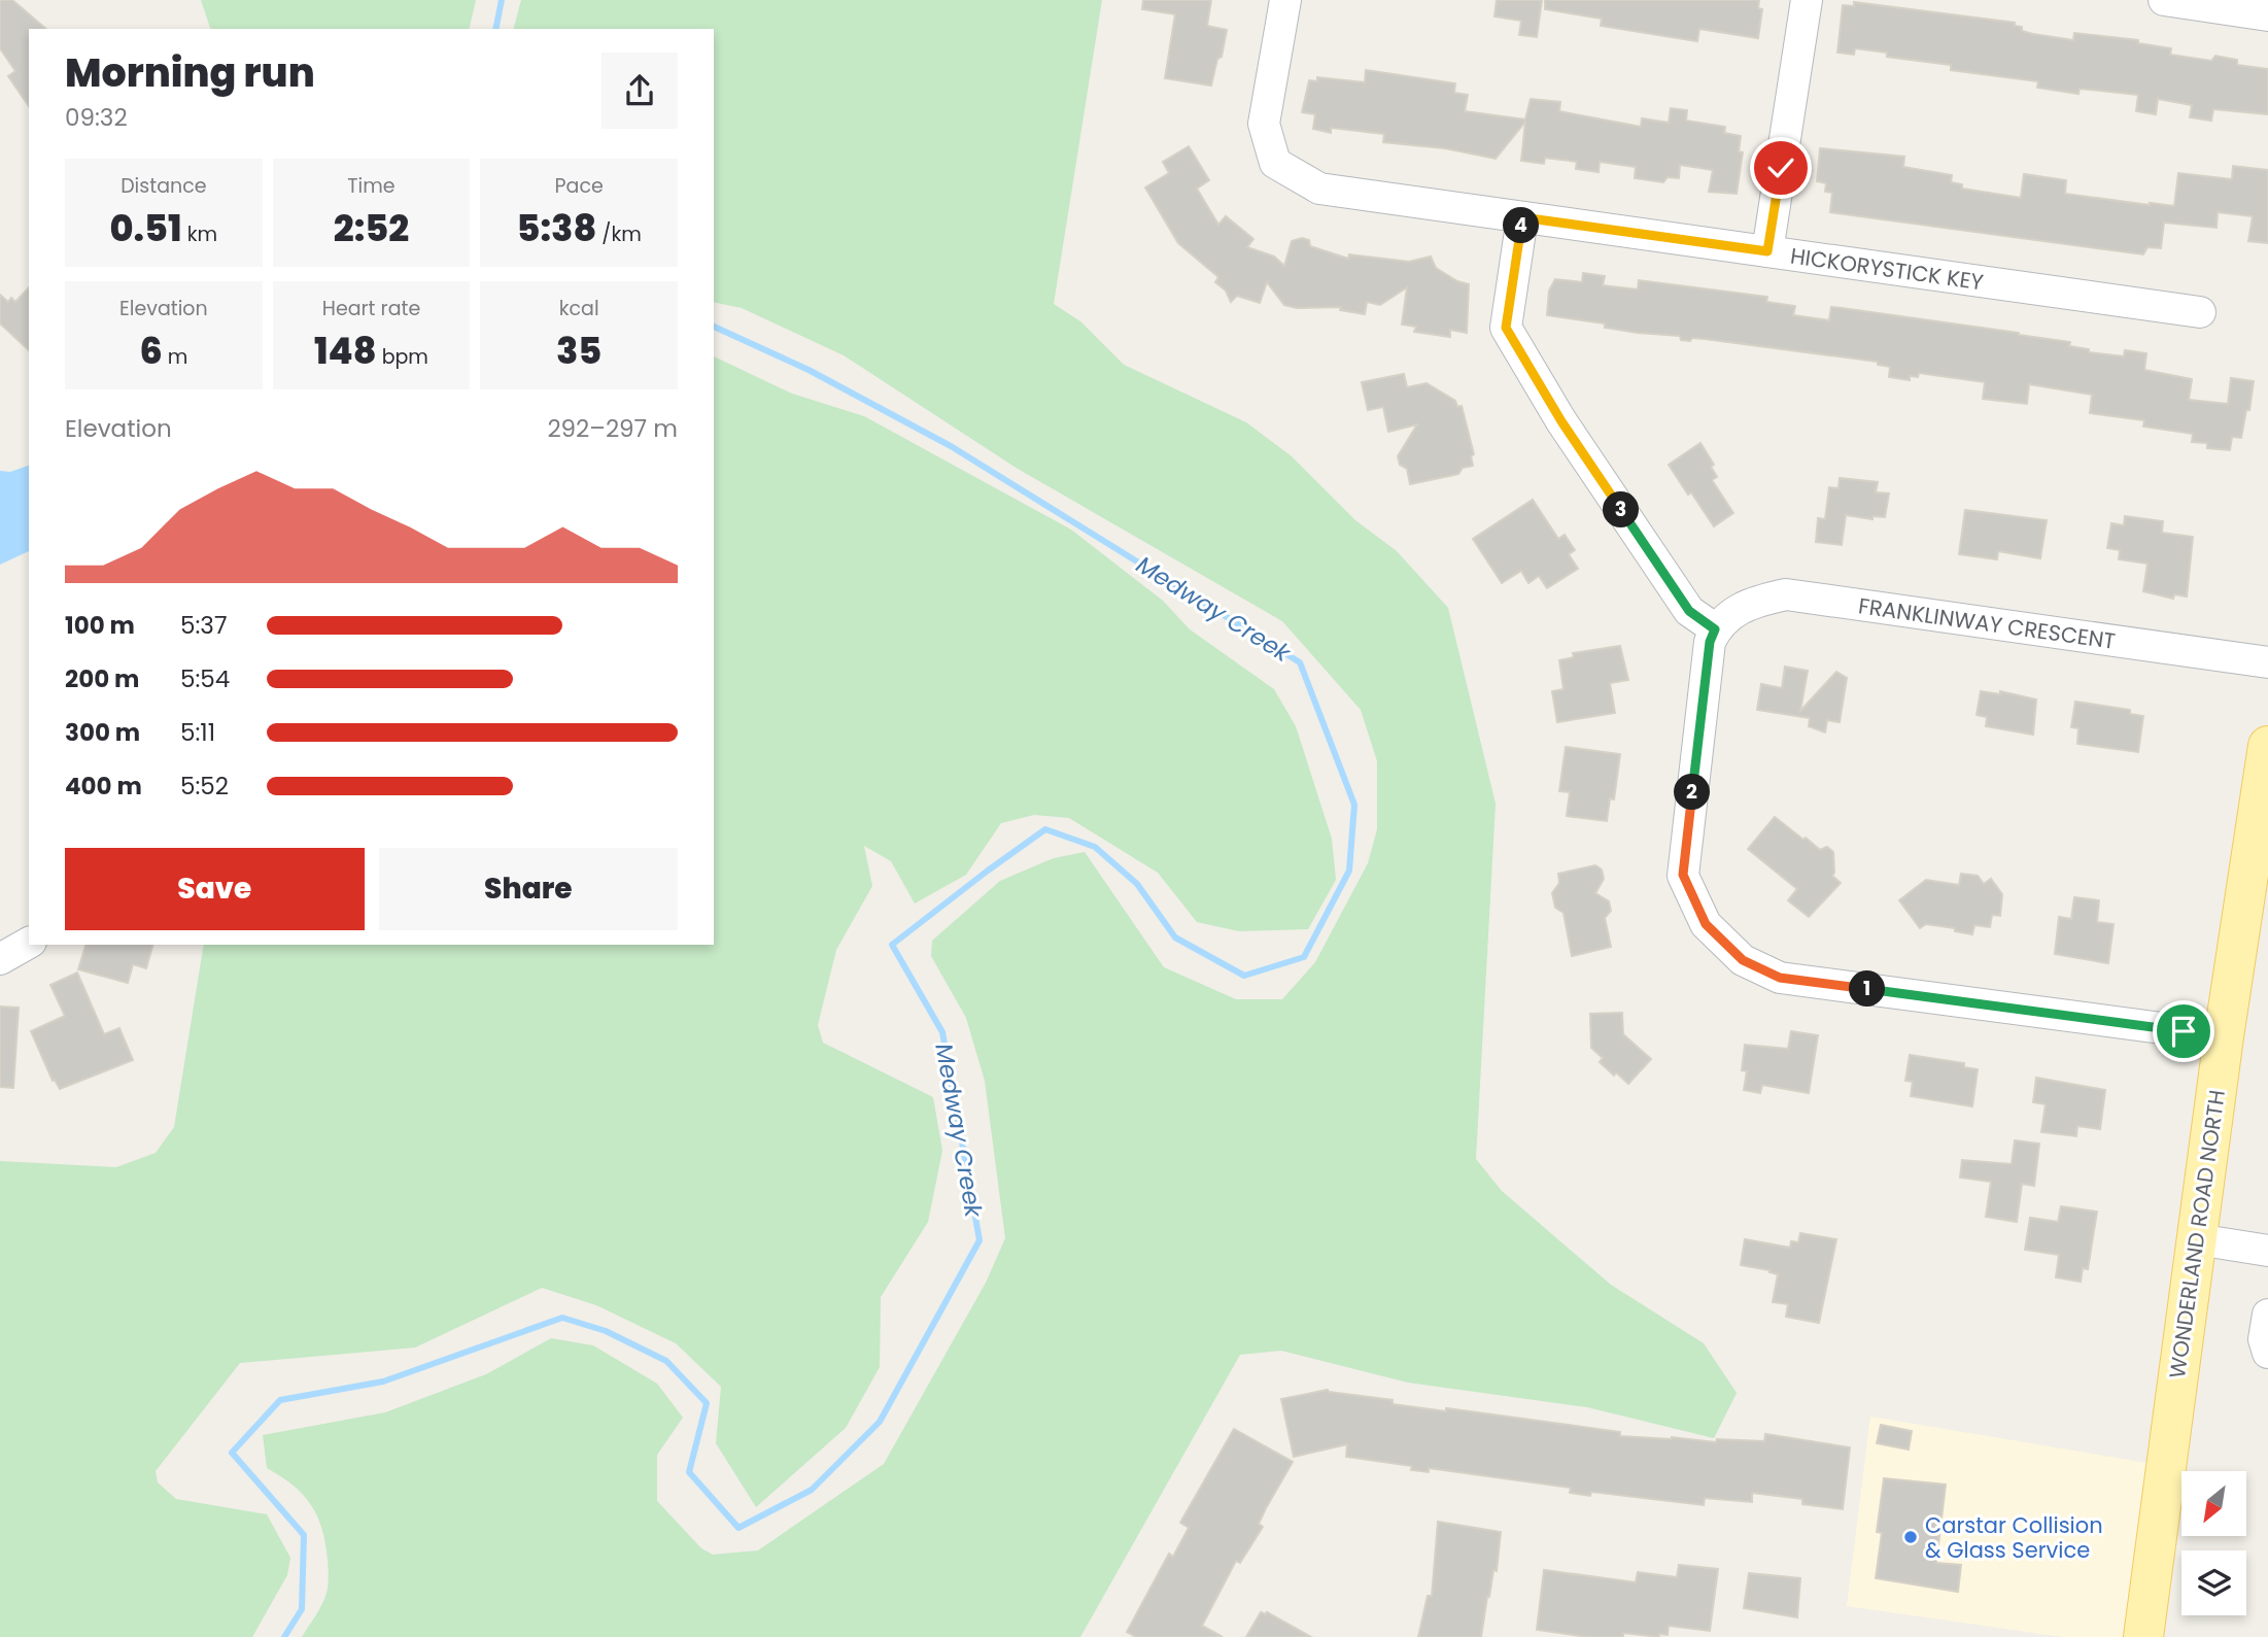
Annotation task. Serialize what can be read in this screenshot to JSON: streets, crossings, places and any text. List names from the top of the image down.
{
  "streets": {
    "main road": ["WONDERLAND ROAD NORTH"],
    "street": ["HICKORYSTICK KEY", "FRANKLINWAY CRESCENT"]
  },
  "water": ["Medway Creek"],
  "places": ["Carstar Collision & Glass Service"],
  "north": "bottom left",
  "page": {
    "heading": ["Morning run", "09:32"],
    "stats": [
      ["Distance", "0.51 km"],
      ["Time", "2:52"],
      ["Pace", "5:38 /km"],
      ["Elevation", "6 m"],
      ["Heart rate", "148 bpm"],
      ["kcal", "35"]
    ],
    "pins": [
      "4",
      "3",
      "2",
      "1"
    ],
    "chart": ["Elevation", "292–297 m"],
    "list": [
      {
        "name": "100 m",
        "note": "5:37"
      },
      {
        "name": "200 m",
        "note": "5:54"
      },
      {
        "name": "300 m",
        "note": "5:11"
      },
      {
        "name": "400 m",
        "note": "5:52"
      }
    ],
    "buttons": ["Save", "Share"]
  }
}
